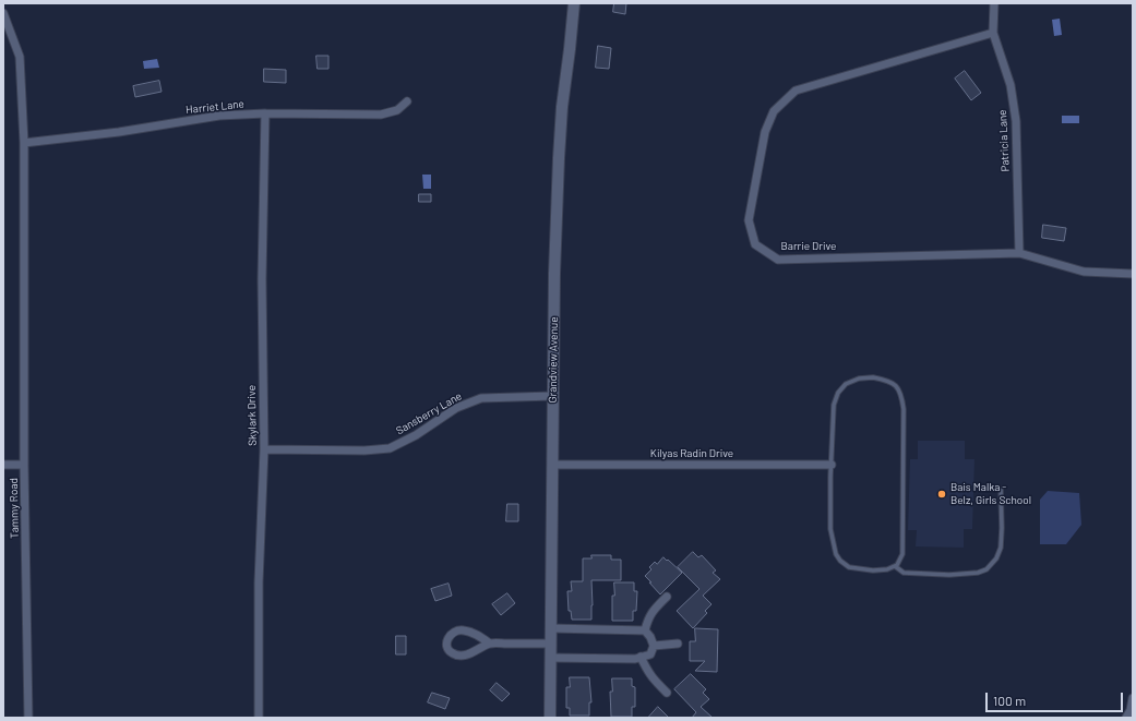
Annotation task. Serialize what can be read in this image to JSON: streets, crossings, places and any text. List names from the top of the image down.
{
  "streets": {
    "street": [
      "Harriet Lane",
      "Patricia Lane",
      "Barrie Drive",
      "Grandview Avenue",
      "Sansberry Lane",
      "Skylark Drive",
      "Kilyas Radin Drive",
      "Tammy Road"
    ]
  },
  "crossings": [
    ["Harriet Lane", "Skylark Drive"],
    ["Harriet Lane", "Tammy Road"],
    ["Patricia Lane", "Barrie Drive"],
    ["Grandview Avenue", "Sansberry Lane"],
    ["Grandview Avenue", "Kilyas Radin Drive"],
    ["Sansberry Lane", "Skylark Drive"]
  ],
  "places": ["Bais Malka - Belz, Girls School"],
  "scale_bar": "100 m"
}
